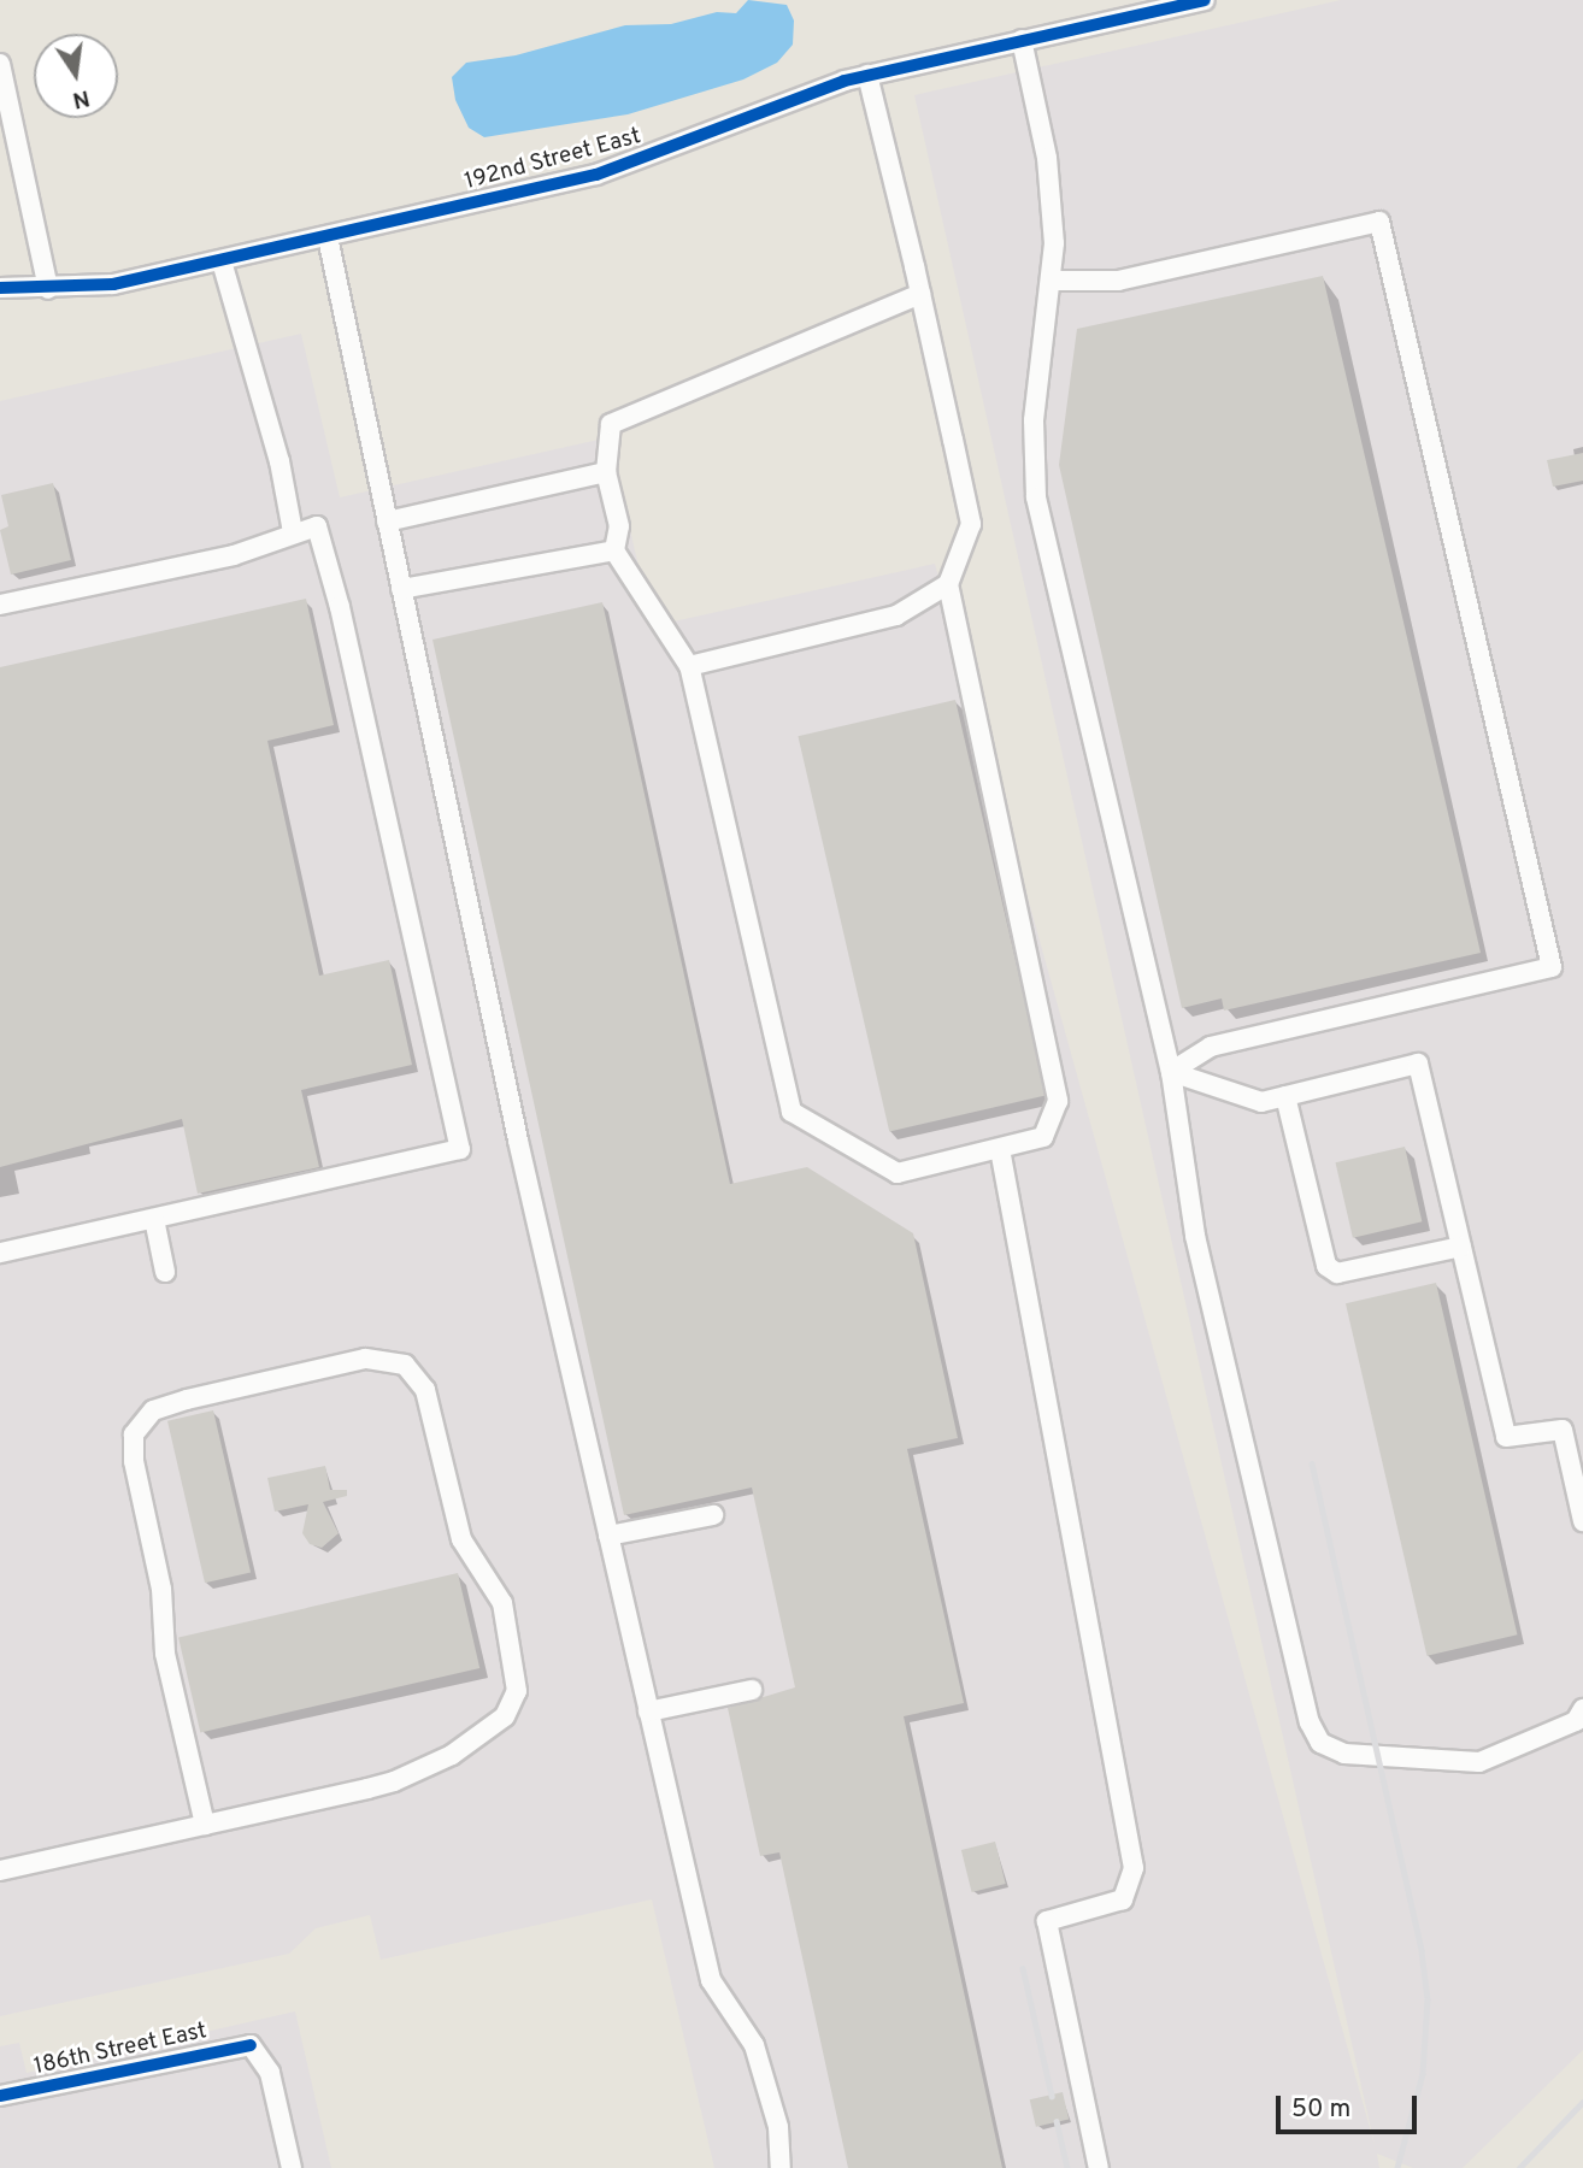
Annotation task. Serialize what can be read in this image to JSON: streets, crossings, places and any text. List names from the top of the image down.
{
  "streets": {
    "street": ["192nd Street East", "186th Street East"]
  },
  "scale_bar": "50 m",
  "north": "bottom"
}
